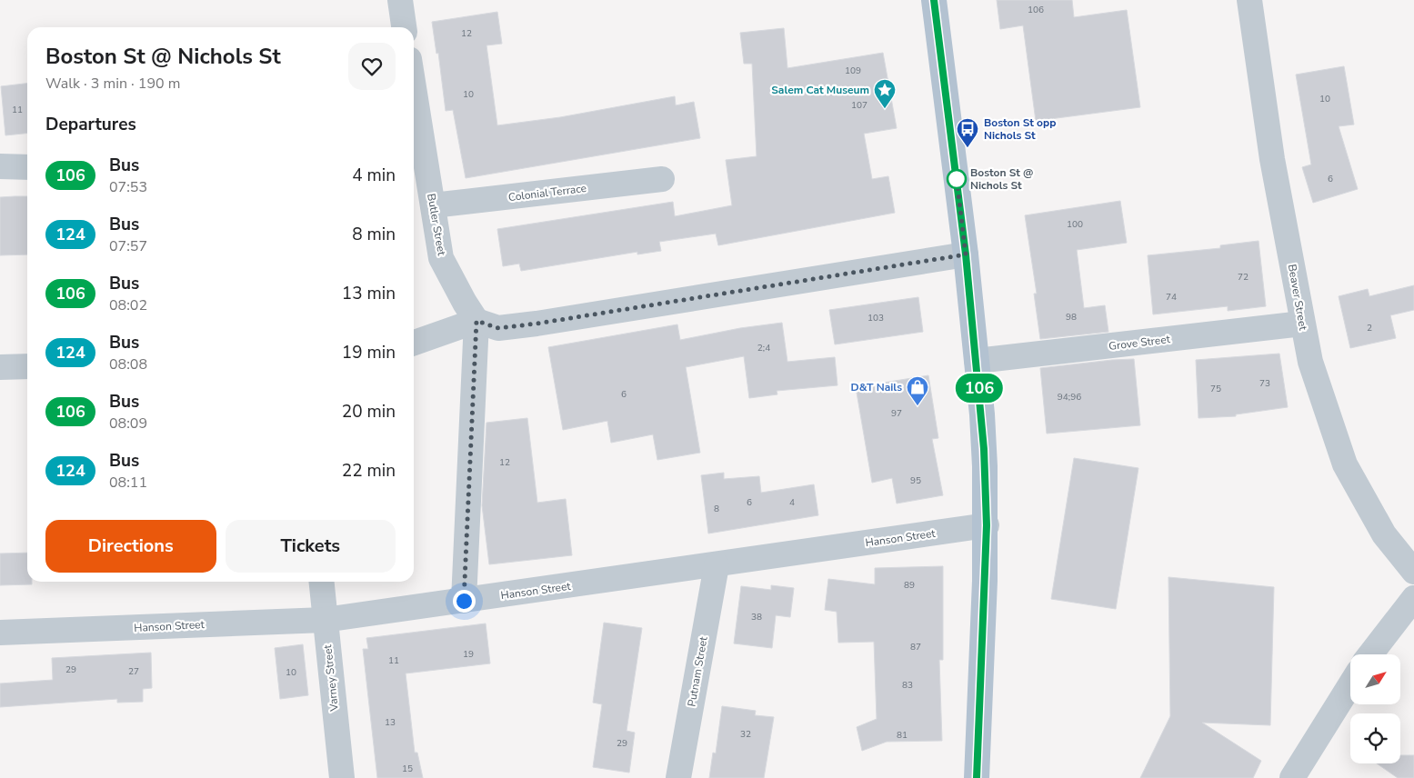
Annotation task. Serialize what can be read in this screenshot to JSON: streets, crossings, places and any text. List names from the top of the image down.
{
  "streets": {
    "street": [
      "Colonial Terrace",
      "Butler Street",
      "Beaver Street",
      "Grove Street",
      "Hanson Street",
      "Putnam Street",
      "Varney Street"
    ]
  },
  "crossings": [
    ["Colonial Terrace", "Butler Street"],
    ["Beaver Street", "Grove Street"],
    ["Hanson Street", "Putnam Street"],
    ["Hanson Street", "Varney Street"]
  ],
  "places": {
    "place": ["Salem Cat Museum"],
    "bus stop": ["Boston St opp Nichols St"],
    "other": ["Boston St @ Nichols St"],
    "shop": ["D&T Nails"]
  },
  "lines": ["bus line 106"],
  "house_numbers": [
    "106",
    "12",
    "109",
    "10",
    "10",
    "107",
    "11",
    "6",
    "100",
    "72",
    "74",
    "98",
    "103",
    "2",
    "2;4",
    "73",
    "75",
    "6",
    "94;96",
    "97",
    "12",
    "95",
    "6",
    "4",
    "8",
    "89",
    "38",
    "87",
    "19",
    "11",
    "29",
    "27",
    "10",
    "83",
    "13",
    "32",
    "81",
    "29",
    "15"
  ],
  "north": "top right",
  "page": {
    "on_map": "106",
    "heading": [
      ["Boston St @ Nichols St", "Walk · 3 min · 190 m"],
      "Departures"
    ],
    "list": [
      {
        "mark": "106",
        "name": "Bus",
        "note": "07:53",
        "value": "4 min"
      },
      {
        "mark": "124",
        "name": "Bus",
        "note": "07:57",
        "value": "8 min"
      },
      {
        "mark": "106",
        "name": "Bus",
        "note": "08:02",
        "value": "13 min"
      },
      {
        "mark": "124",
        "name": "Bus",
        "note": "08:08",
        "value": "19 min"
      },
      {
        "mark": "106",
        "name": "Bus",
        "note": "08:09",
        "value": "20 min"
      },
      {
        "mark": "124",
        "name": "Bus",
        "note": "08:11",
        "value": "22 min"
      }
    ],
    "buttons": ["Directions", "Tickets"]
  }
}
